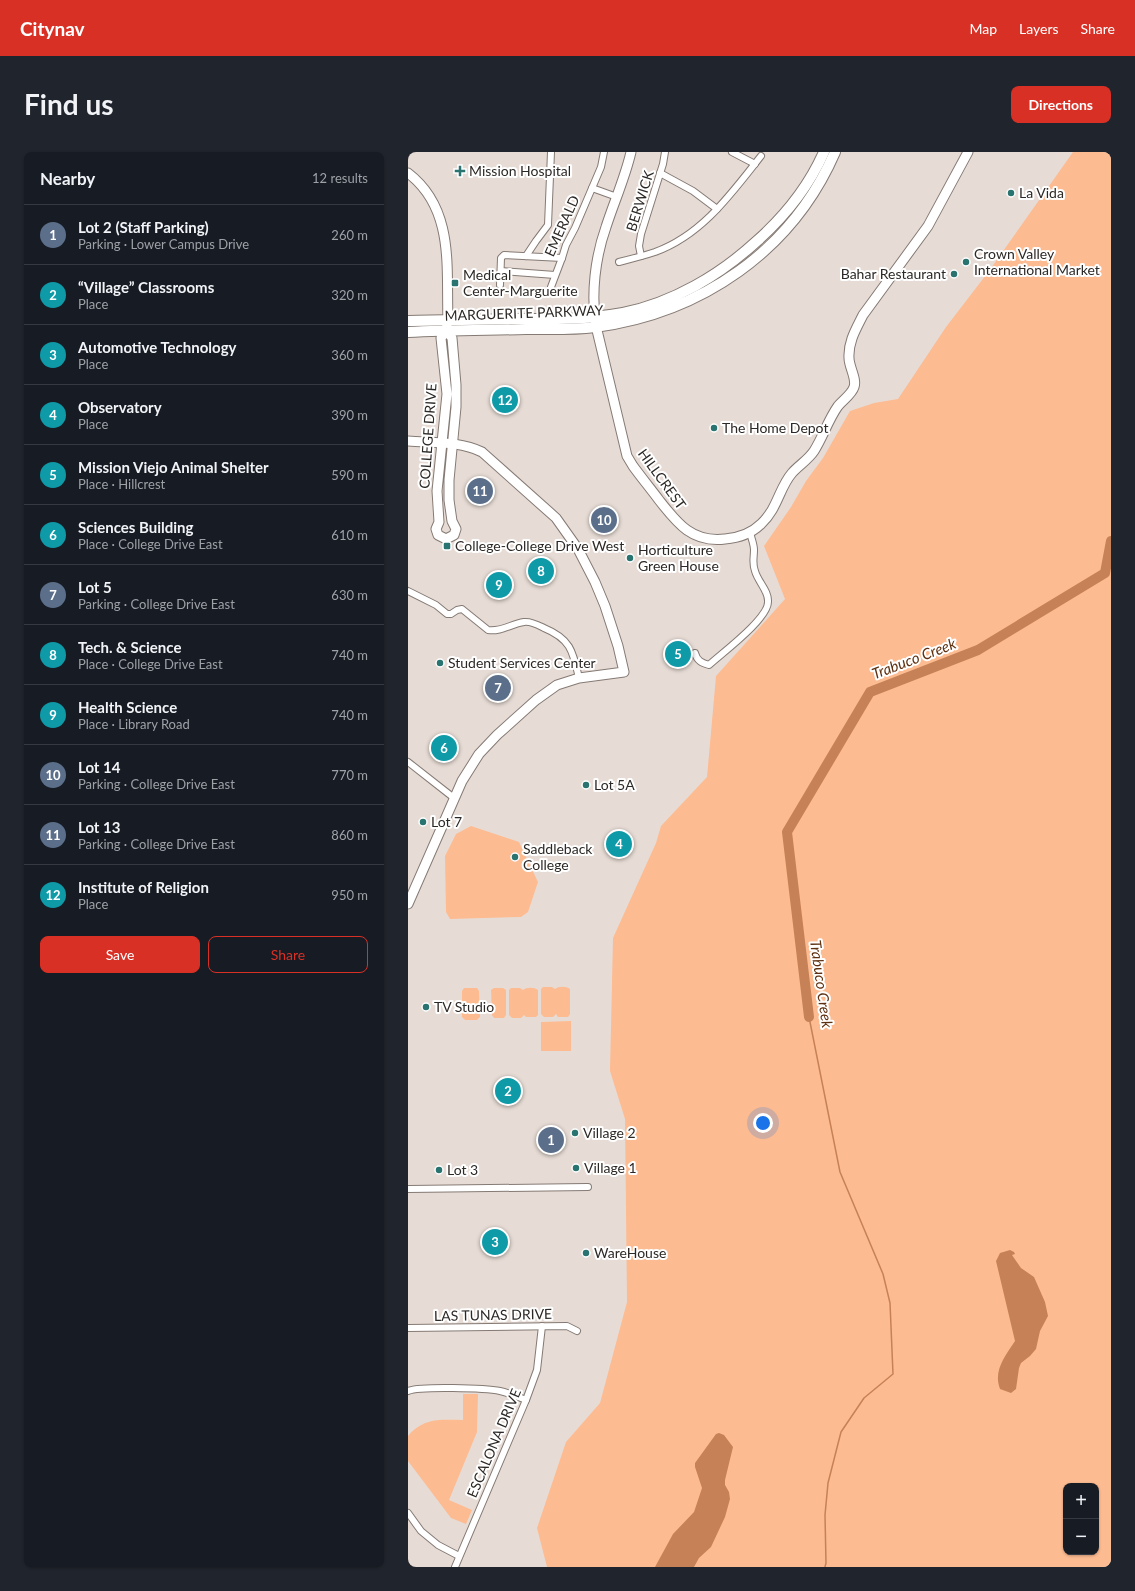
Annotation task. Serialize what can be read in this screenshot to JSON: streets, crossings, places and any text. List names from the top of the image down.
{
  "streets": {
    "main road": ["MARGUERITE PARKWAY"],
    "street": [
      "BERWICK",
      "EMERALD",
      "COLLEGE DRIVE",
      "HILLCREST",
      "LAS TUNAS DRIVE",
      "ESCALONA DRIVE"
    ]
  },
  "crossings": [
    ["MARGUERITE PARKWAY", "COLLEGE DRIVE"],
    ["MARGUERITE PARKWAY", "HILLCREST"],
    ["LAS TUNAS DRIVE", "ESCALONA DRIVE"]
  ],
  "water": ["Trabuco Creek"],
  "places": {
    "health": ["Mission Hospital"],
    "other": [
      "La Vida",
      "Crown Valley International Market",
      "Bahar Restaurant",
      "The Home Depot",
      "Horticulture Green House",
      "Student Services Center",
      "Lot 5A",
      "Lot 7",
      "Saddleback College",
      "TV Studio",
      "Village 2",
      "Village 1",
      "Lot 3",
      "WareHouse"
    ],
    "transit": ["Medical Center-Marguerite", "College-College Drive West"]
  },
  "page": {
    "header": "Citynav",
    "nav": ["Map", "Layers", "Share"],
    "buttons": [
      "Directions",
      ["Save", "Share"]
    ],
    "title": "Find us",
    "heading": ["Nearby", "12 results"],
    "list": [
      {
        "mark": "1",
        "name": "Lot 2 (Staff Parking)",
        "note": "Parking · Lower Campus Drive",
        "value": "260 m"
      },
      {
        "mark": "2",
        "name": "“Village” Classrooms",
        "note": "Place",
        "value": "320 m"
      },
      {
        "mark": "3",
        "name": "Automotive Technology",
        "note": "Place",
        "value": "360 m"
      },
      {
        "mark": "4",
        "name": "Observatory",
        "note": "Place",
        "value": "390 m"
      },
      {
        "mark": "5",
        "name": "Mission Viejo Animal Shelter",
        "note": "Place · Hillcrest",
        "value": "590 m"
      },
      {
        "mark": "6",
        "name": "Sciences Building",
        "note": "Place · College Drive East",
        "value": "610 m"
      },
      {
        "mark": "7",
        "name": "Lot 5",
        "note": "Parking · College Drive East",
        "value": "630 m"
      },
      {
        "mark": "8",
        "name": "Tech. & Science",
        "note": "Place · College Drive East",
        "value": "740 m"
      },
      {
        "mark": "9",
        "name": "Health Science",
        "note": "Place · Library Road",
        "value": "740 m"
      },
      {
        "mark": "10",
        "name": "Lot 14",
        "note": "Parking · College Drive East",
        "value": "770 m"
      },
      {
        "mark": "11",
        "name": "Lot 13",
        "note": "Parking · College Drive East",
        "value": "860 m"
      },
      {
        "mark": "12",
        "name": "Institute of Religion",
        "note": "Place",
        "value": "950 m"
      }
    ],
    "pins": [
      "12",
      "11",
      "10",
      "8",
      "9",
      "5",
      "7",
      "6",
      "4",
      "2",
      "1",
      "3"
    ],
    "map_buttons": ["+", "−"]
  }
}
